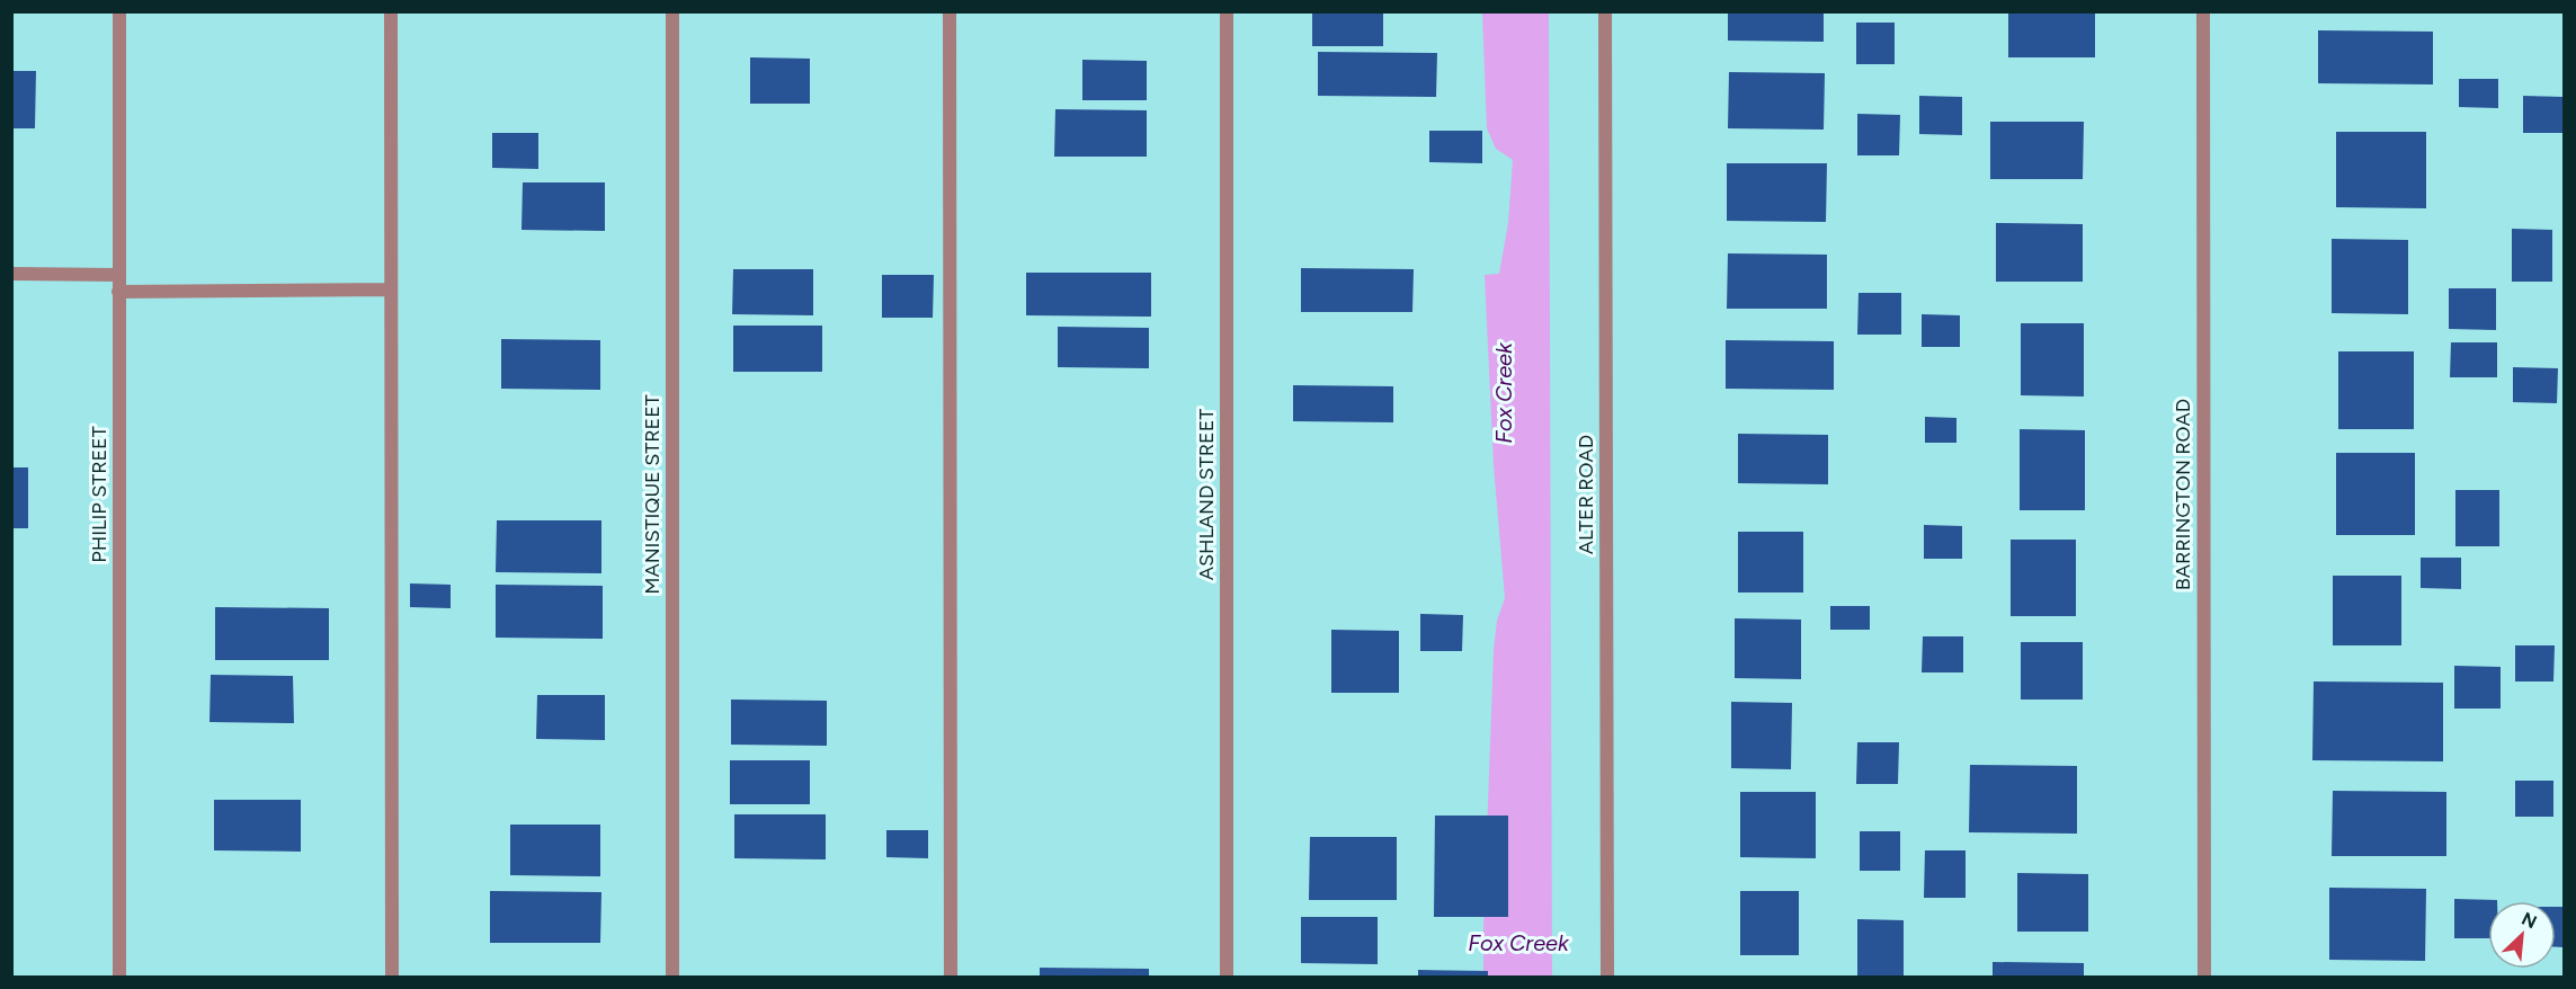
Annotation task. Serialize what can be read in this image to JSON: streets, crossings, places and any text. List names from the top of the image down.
{
  "streets": {
    "street": [
      "PHILIP STREET",
      "MANISTIQUE STREET",
      "ASHLAND STREET",
      "ALTER ROAD",
      "BARRINGTON ROAD"
    ]
  },
  "water": ["Fox Creek"],
  "north": "top right"
}
